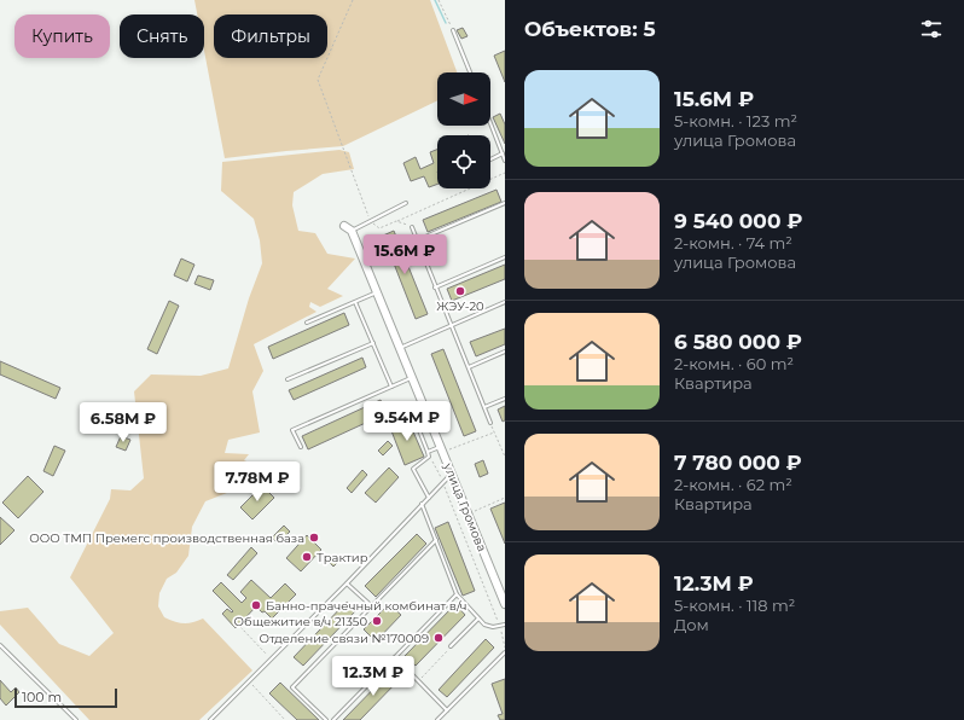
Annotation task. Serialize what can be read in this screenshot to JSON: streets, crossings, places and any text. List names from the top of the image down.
{
  "streets": {
    "street": ["улица Громова"]
  },
  "places": [
    "ЖЭУ-20",
    "ООО ТМП Премегс производственная база",
    "Трактир",
    "Банно-прачечный комбинат в/ч",
    "Общежитие в/ч 21350",
    "Отделение связи №170009"
  ],
  "scale_bar": "100 m",
  "north": "right",
  "page": {
    "heading": "Объектов: 5",
    "chip": ["Купить", "Снять", "Фильтры"],
    "list": [
      {
        "name": "15.6M ₽",
        "note": "5-комн. · 123 m² · улица Громова"
      },
      {
        "name": "9 540 000 ₽",
        "note": "2-комн. · 74 m² · улица Громова"
      },
      {
        "name": "6 580 000 ₽",
        "note": "2-комн. · 60 m² · Квартира"
      },
      {
        "name": "7 780 000 ₽",
        "note": "2-комн. · 62 m² · Квартира"
      },
      {
        "name": "12.3M ₽",
        "note": "5-комн. · 118 m² · Дом"
      }
    ],
    "price": [
      "15.6M ₽",
      "9.54M ₽",
      "6.58M ₽",
      "7.78M ₽",
      "12.3M ₽"
    ],
    "scale": "100 m"
  }
}
